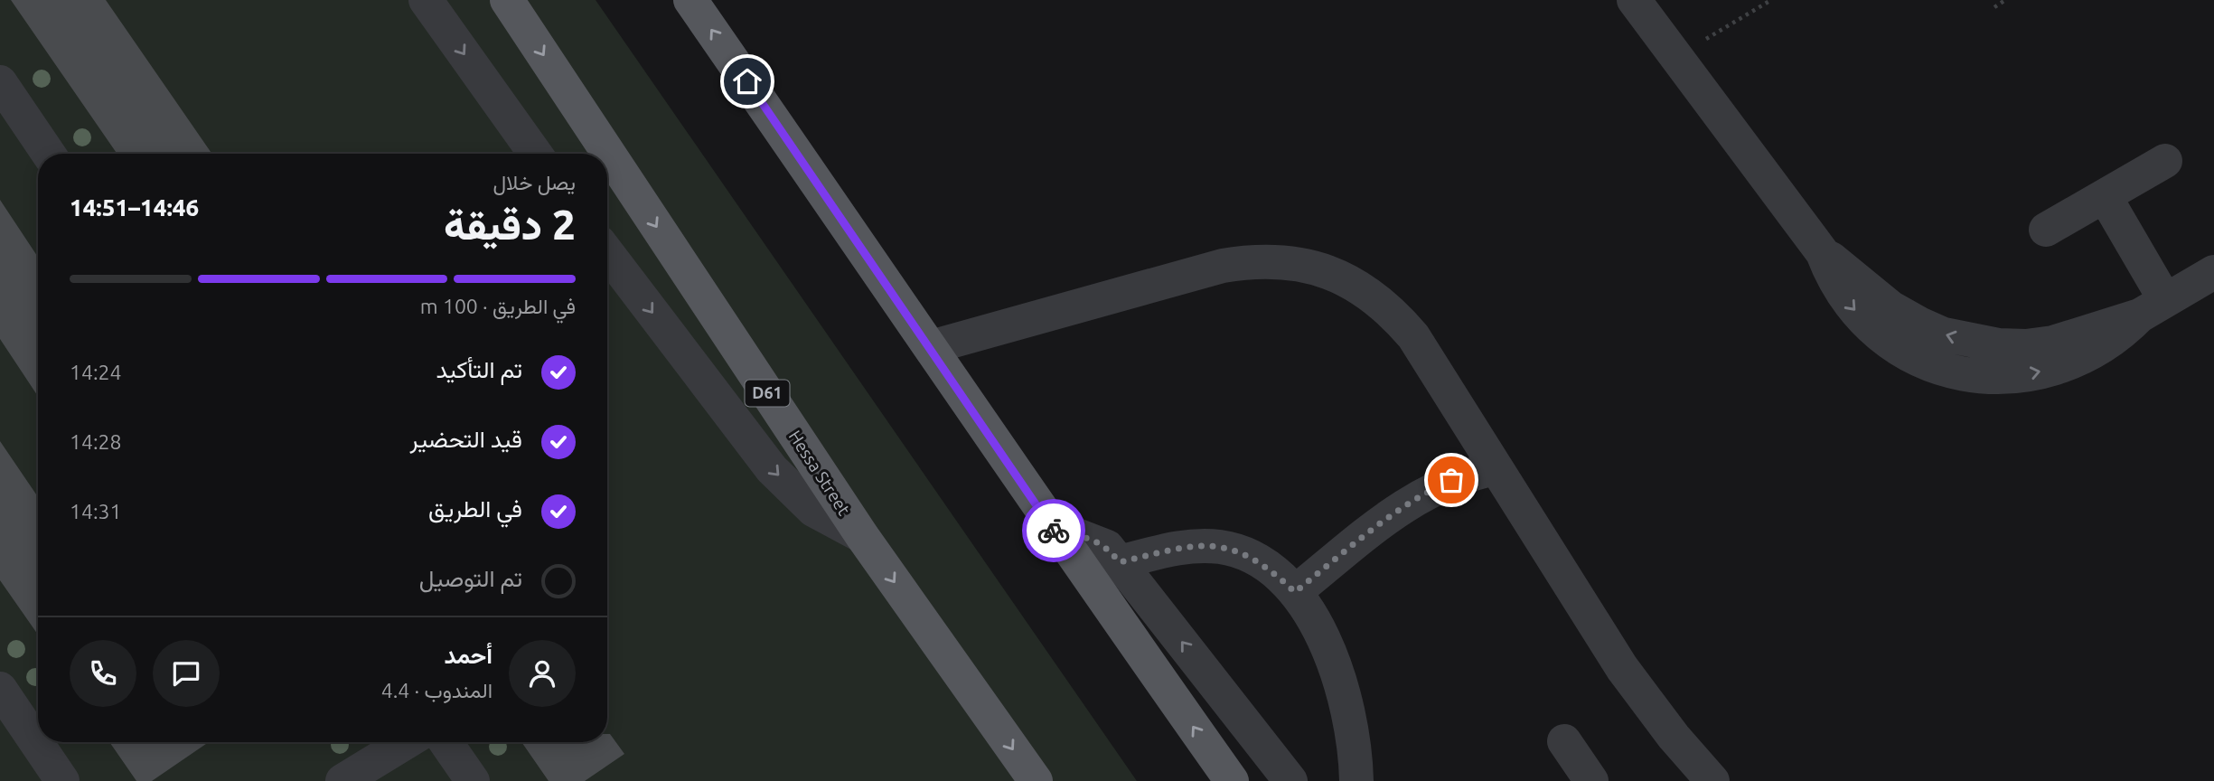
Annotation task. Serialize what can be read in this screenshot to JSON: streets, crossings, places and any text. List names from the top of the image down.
{
  "streets": {
    "main road": ["D61", "Hessa Street"]
  },
  "page": {
    "heading": ["2 دقيقة", "يصل خلال", "14:46–14:51"],
    "panel": ["أحمد", "المندوب · 4.4"],
    "bar": "في الطريق · 100 m",
    "list": [
      ["تم التأكيد", "14:24"],
      ["قيد التحضير", "14:28"],
      ["في الطريق", "14:31"],
      "تم التوصيل"
    ]
  }
}
